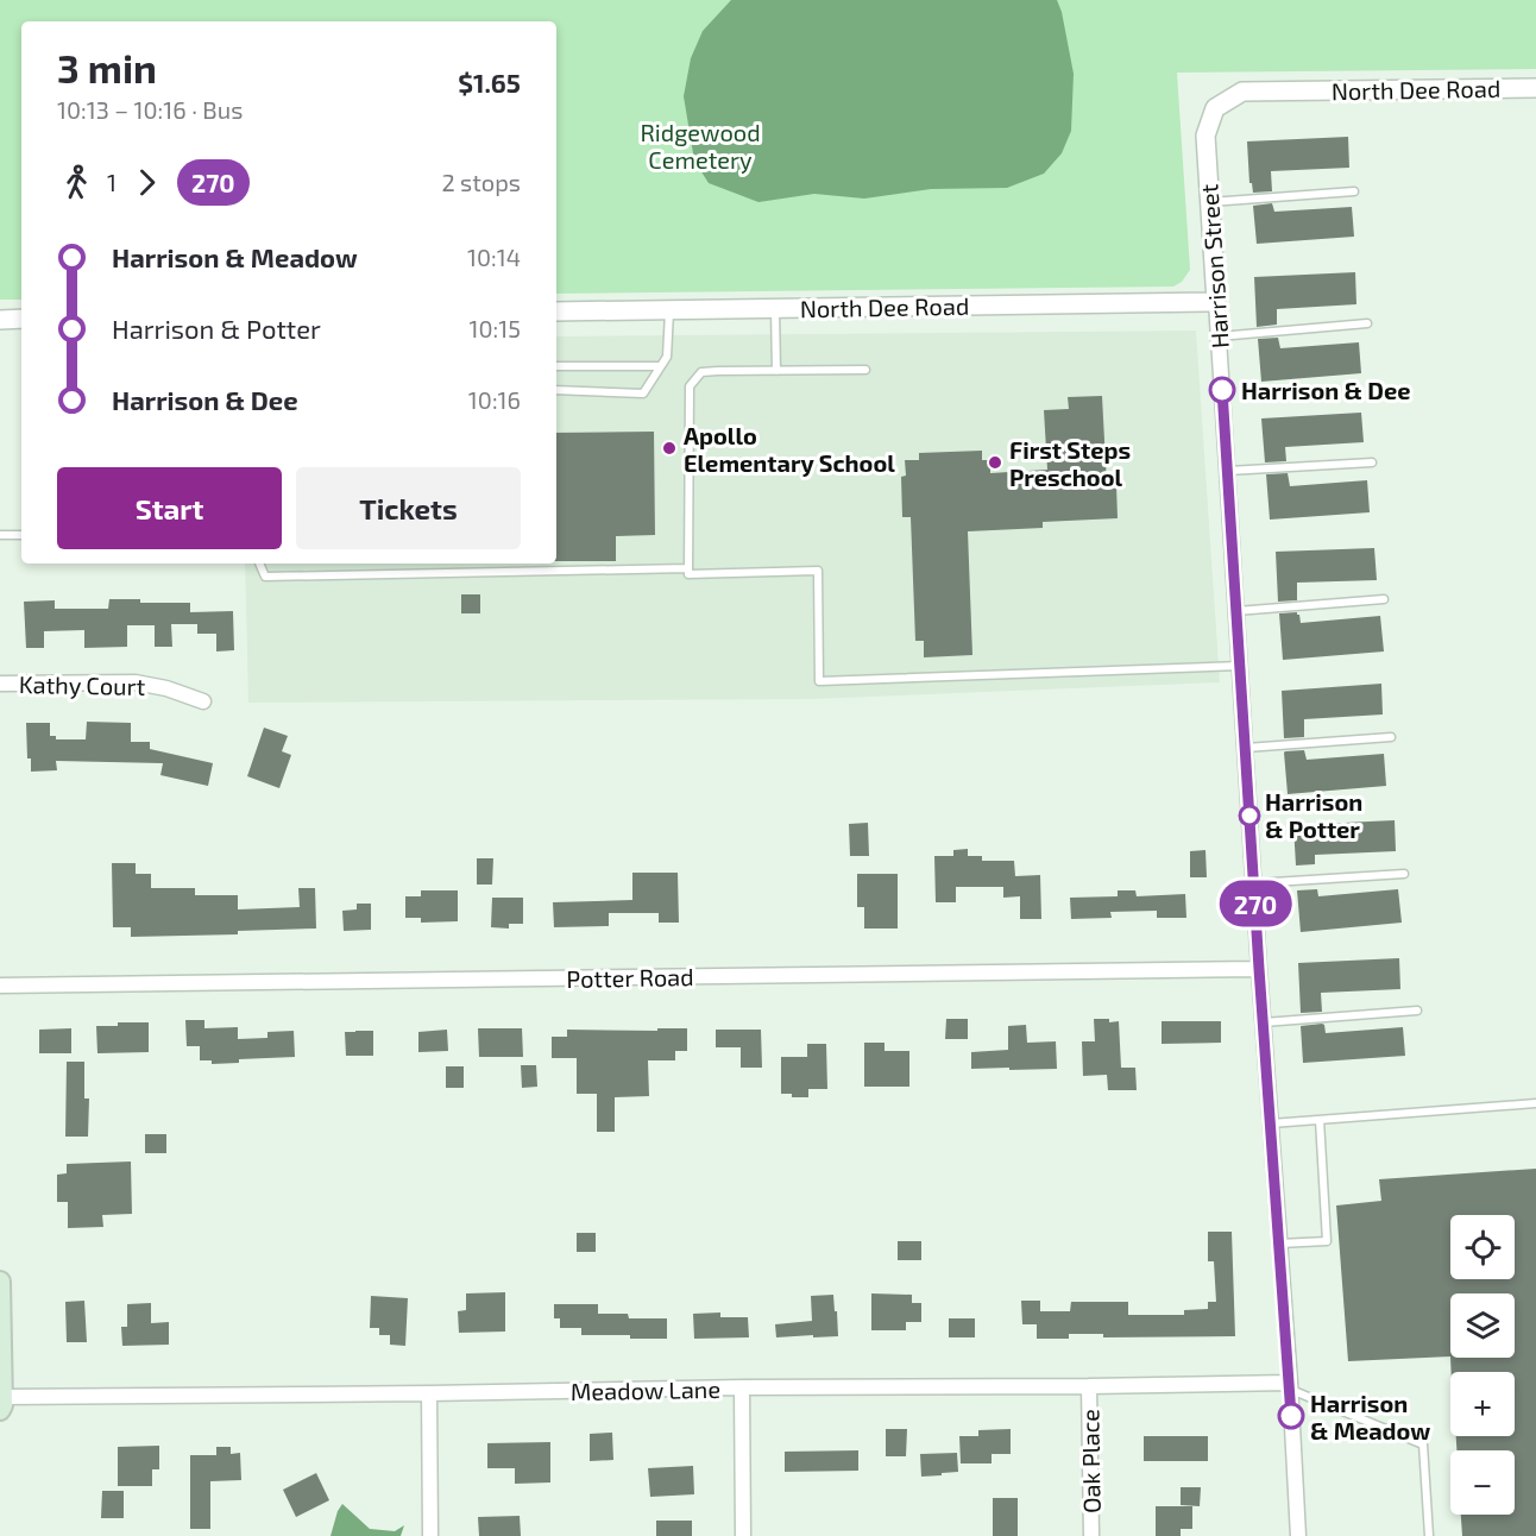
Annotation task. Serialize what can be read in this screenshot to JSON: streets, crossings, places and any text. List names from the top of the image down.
{
  "streets": {
    "street": [
      "North Dee Road",
      "Harrison Street",
      "Kathy Court",
      "Potter Road",
      "Meadow Lane",
      "Oak Place"
    ]
  },
  "crossings": [
    ["North Dee Road", "Harrison Street"],
    ["Harrison Street", "Potter Road"],
    ["Harrison Street", "Meadow Lane"],
    ["Meadow Lane", "Oak Place"]
  ],
  "parks": ["Ridgewood Cemetery"],
  "places": [
    "Harrison & Dee",
    "Apollo Elementary School",
    "First Steps Preschool",
    "Harrison & Potter",
    "Harrison & Meadow"
  ],
  "lines": ["bus line 270"],
  "page": {
    "on_map": "270",
    "heading": ["3 min", "10:13 – 10:16 · Bus", "$1.65"],
    "legs": ["1", "270", "2 stops"],
    "list": [
      {
        "name": "Harrison & Meadow",
        "value": "10:14"
      },
      {
        "name": "Harrison & Potter",
        "value": "10:15"
      },
      {
        "name": "Harrison & Dee",
        "value": "10:16"
      }
    ],
    "buttons": ["Start", "Tickets"],
    "map_buttons": ["+", "−"]
  }
}
